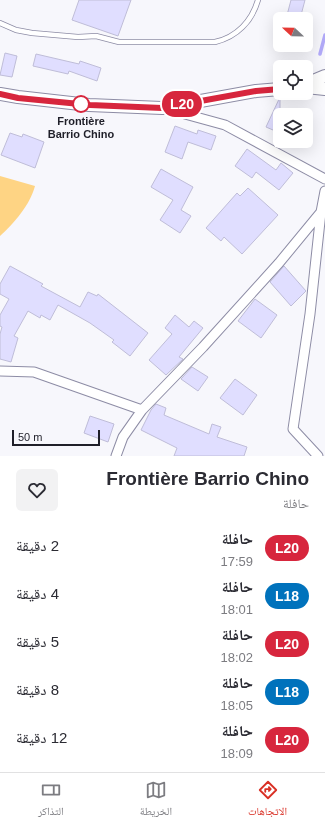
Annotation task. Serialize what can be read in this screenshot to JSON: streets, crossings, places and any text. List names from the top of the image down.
{
  "places": ["Frontière Barrio Chino"],
  "lines": ["bus line L20"],
  "scale_bar": "50 m",
  "north": "left",
  "page": {
    "on_map": "L20",
    "scale": "50 m",
    "heading": ["Frontière Barrio Chino", "حافلة"],
    "list": [
      {
        "mark": "L20",
        "name": "حافلة",
        "note": "17:59",
        "value": "2 دقيقة"
      },
      {
        "mark": "L18",
        "name": "حافلة",
        "note": "18:01",
        "value": "4 دقيقة"
      },
      {
        "mark": "L20",
        "name": "حافلة",
        "note": "18:02",
        "value": "5 دقيقة"
      },
      {
        "mark": "L18",
        "name": "حافلة",
        "note": "18:05",
        "value": "8 دقيقة"
      },
      {
        "mark": "L20",
        "name": "حافلة",
        "note": "18:09",
        "value": "12 دقيقة"
      }
    ],
    "tabs": ["الاتجاهات", "الخريطة", "التذاكر"]
  }
}
